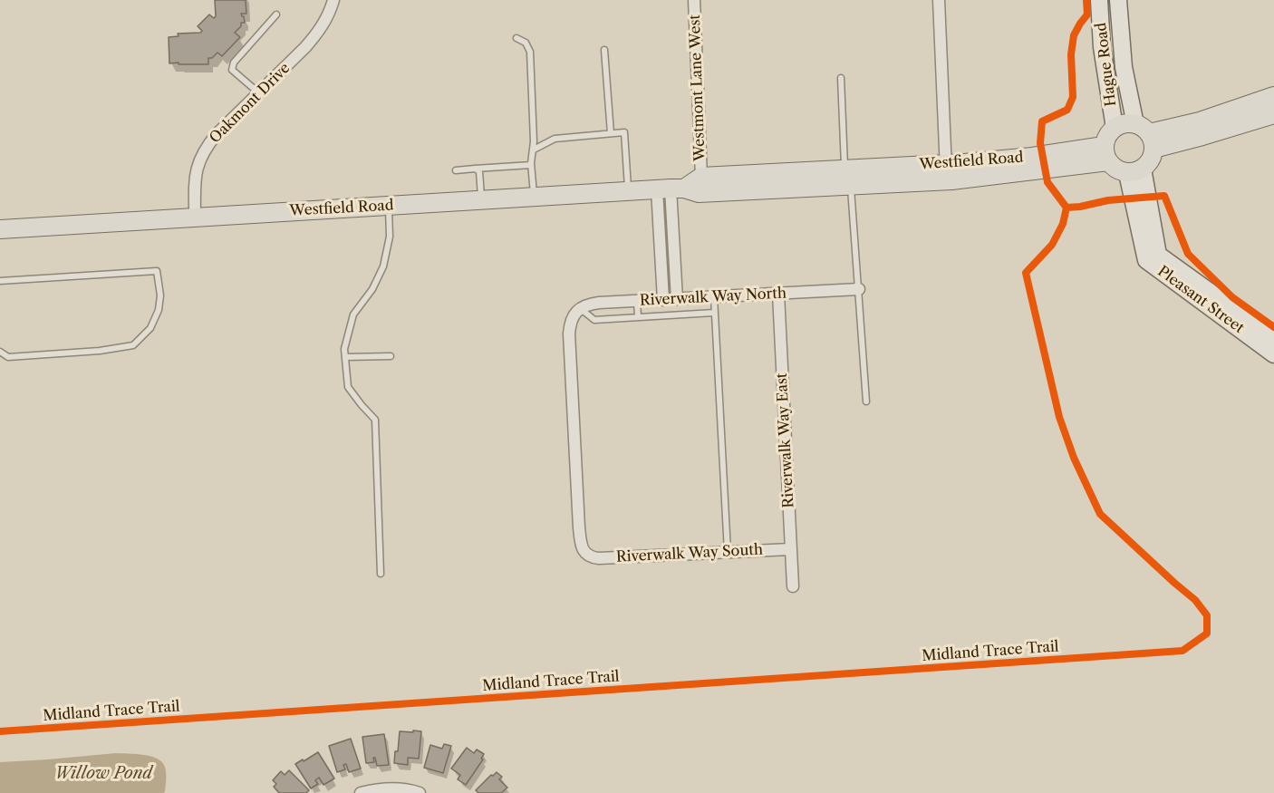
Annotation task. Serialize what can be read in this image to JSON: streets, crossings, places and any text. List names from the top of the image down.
{
  "streets": {
    "main road": ["Hague Road", "Westfield Road", "Pleasant Street"],
    "street": [
      "Westmont Lane West",
      "Oakmont Drive",
      "Riverwalk Way North",
      "Riverwalk Way East",
      "Riverwalk Way South"
    ],
    "cycle path": ["Midland Trace Trail"]
  },
  "crossings": [
    ["Hague Road", "Westfield Road"],
    ["Hague Road", "Pleasant Street"],
    ["Westmont Lane West", "Westfield Road"],
    ["Oakmont Drive", "Westfield Road"],
    ["Westfield Road", "Pleasant Street"],
    ["Riverwalk Way North", "Riverwalk Way East"],
    ["Riverwalk Way North", "Riverwalk Way South"],
    ["Riverwalk Way East", "Riverwalk Way South"]
  ],
  "water": ["Willow Pond"]
}
